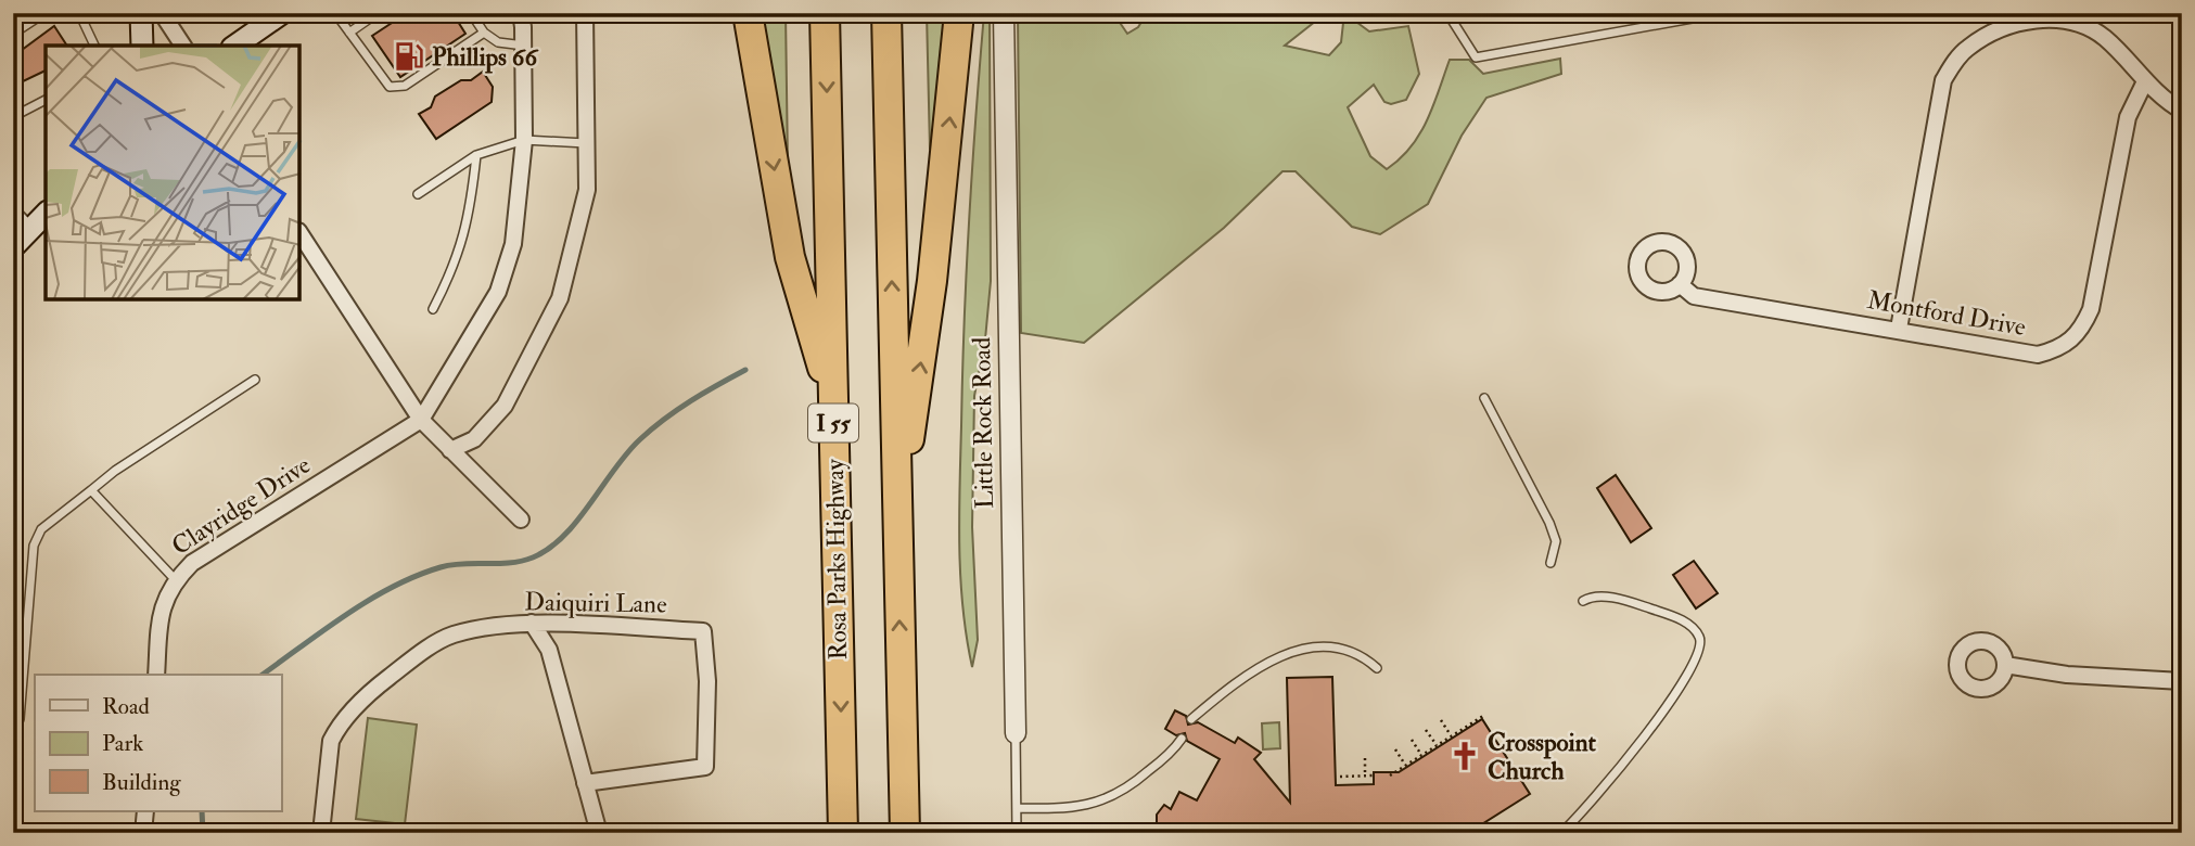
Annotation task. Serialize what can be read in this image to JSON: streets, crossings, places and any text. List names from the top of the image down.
{
  "streets": {
    "highway": ["I 55", "Rosa Parks Highway"],
    "street": [
      "Montford Drive",
      "Little Rock Road",
      "Clayridge Drive",
      "Daiquiri Lane"
    ]
  },
  "places": {
    "fuel station": ["Phillips 66"],
    "church": ["Crosspoint Church"]
  },
  "legend": ["Road", "Park", "Building"]
}
